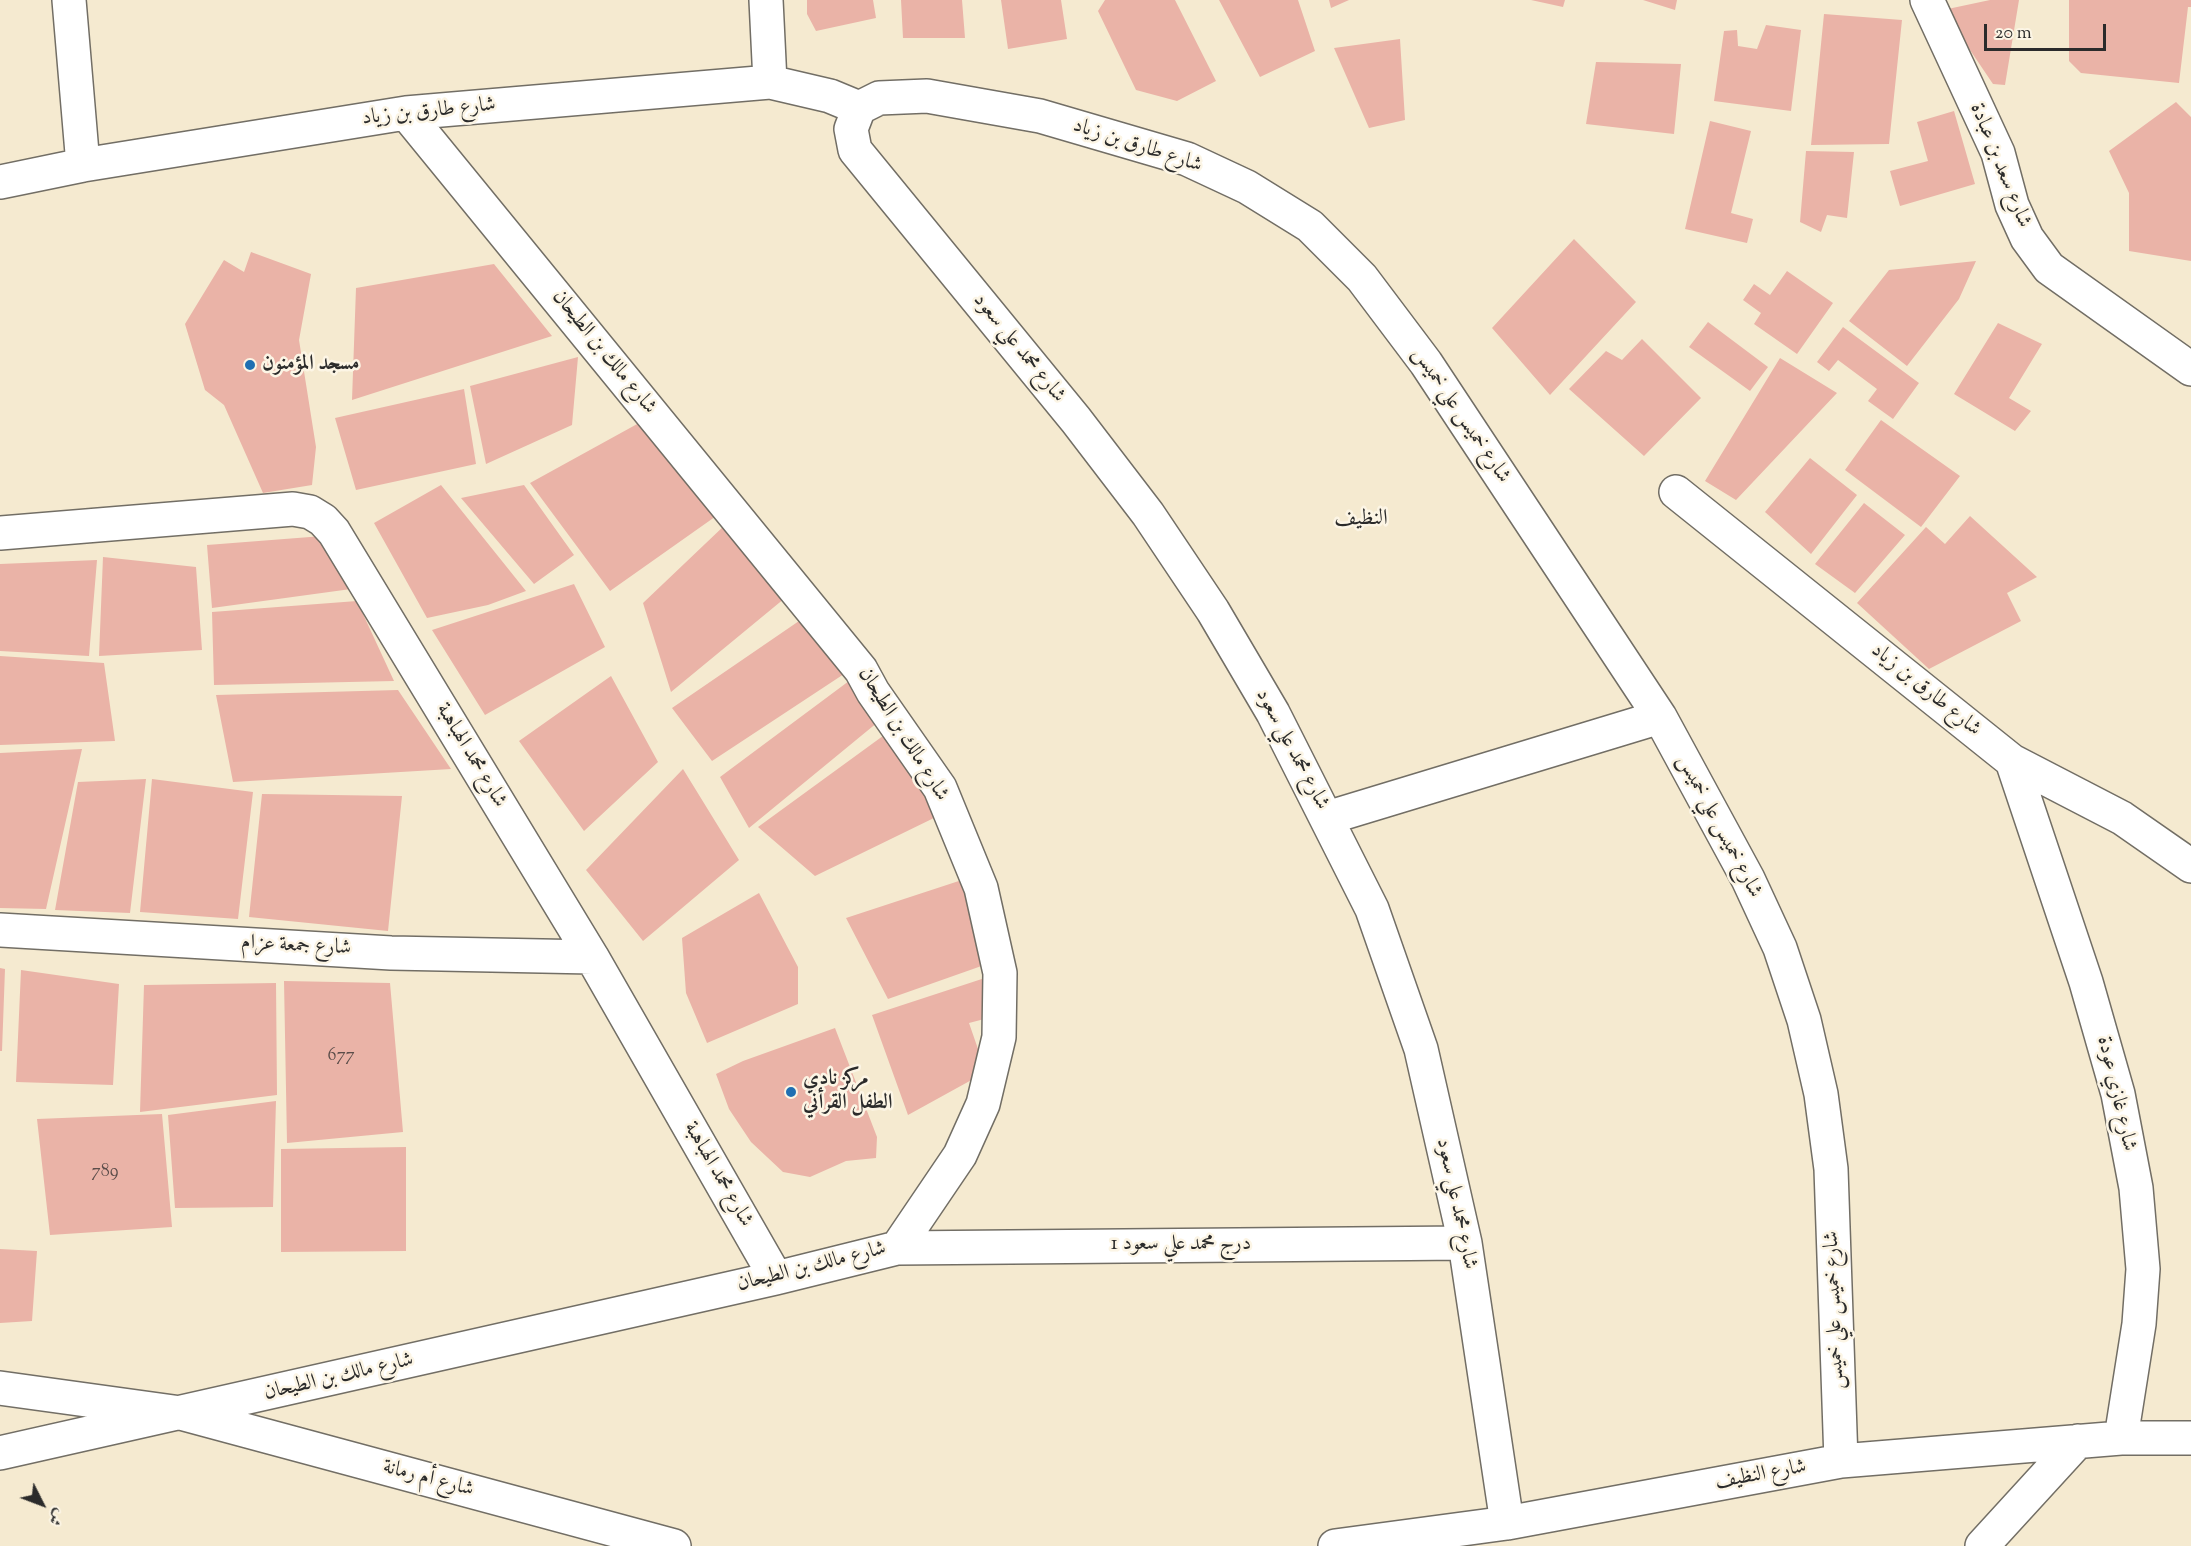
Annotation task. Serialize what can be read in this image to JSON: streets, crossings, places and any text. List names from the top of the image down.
{
  "streets": {
    "street": [
      "شارع طارق بن زياد",
      "شارع سعد بن عبادة",
      "شارع محمد علي سعود",
      "شارع مالك بن الطيحان",
      "شارع خميس علي خميس",
      "شارع محمد الهباهبة",
      "شارع جمعة عزام",
      "شارع غازي عودة",
      "درج محمد علي سعود 1",
      "شارع النظيف",
      "شارع أم رمانة"
    ]
  },
  "crossings": [
    ["شارع طارق بن زياد", "شارع محمد علي سعود"],
    ["شارع طارق بن زياد", "شارع مالك بن الطيحان"],
    ["شارع طارق بن زياد", "شارع خميس علي خميس"],
    ["شارع طارق بن زياد", "شارع غازي عودة"],
    ["شارع محمد علي سعود", "درج محمد علي سعود 1"],
    ["شارع محمد علي سعود", "شارع النظيف"],
    ["شارع مالك بن الطيحان", "شارع محمد الهباهبة"],
    ["شارع مالك بن الطيحان", "درج محمد علي سعود 1"],
    ["شارع مالك بن الطيحان", "شارع أم رمانة"],
    ["شارع خميس علي خميس", "شارع النظيف"],
    ["شارع محمد الهباهبة", "شارع جمعة عزام"],
    ["شارع غازي عودة", "شارع النظيف"]
  ],
  "districts": ["النظيف"],
  "places": ["مسجد المؤمنون", "مركز نادي الطفل القرأني"],
  "house_numbers": ["677", "789"],
  "scale_bar": "20 m",
  "north": "bottom right"
}
